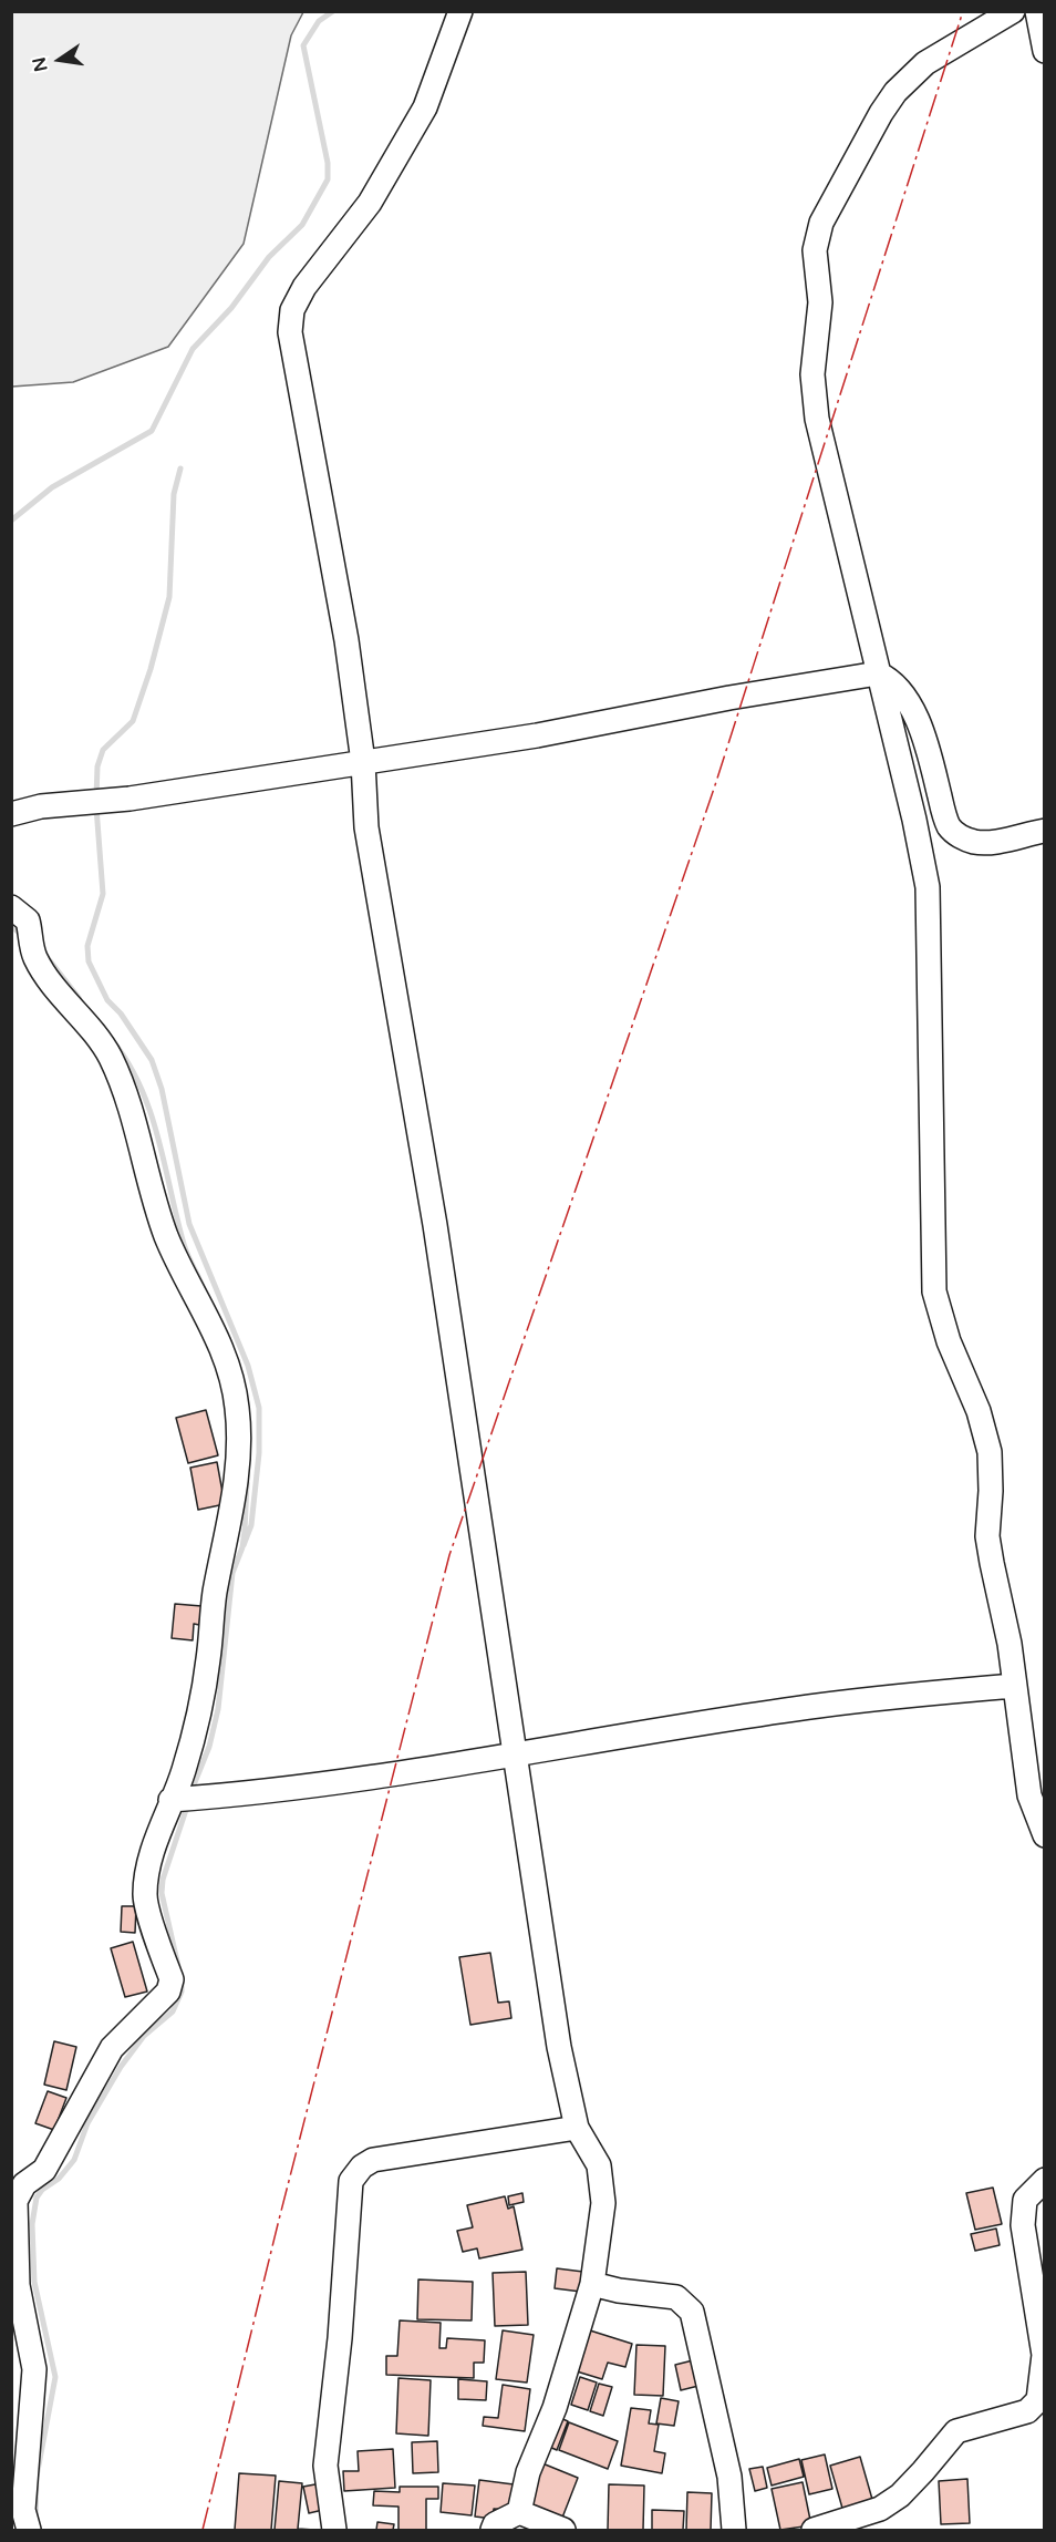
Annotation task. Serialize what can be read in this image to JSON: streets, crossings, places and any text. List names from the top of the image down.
{
  "north": "left"
}
